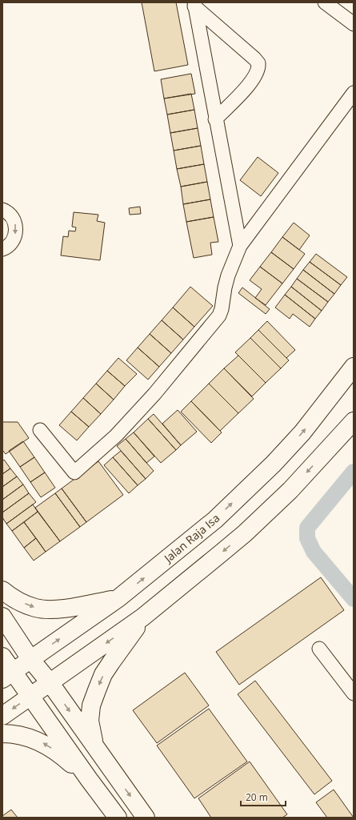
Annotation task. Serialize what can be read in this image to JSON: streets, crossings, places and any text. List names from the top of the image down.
{
  "streets": {
    "main road": ["Jalan Raja Isa"]
  },
  "scale_bar": "20 m"
}
